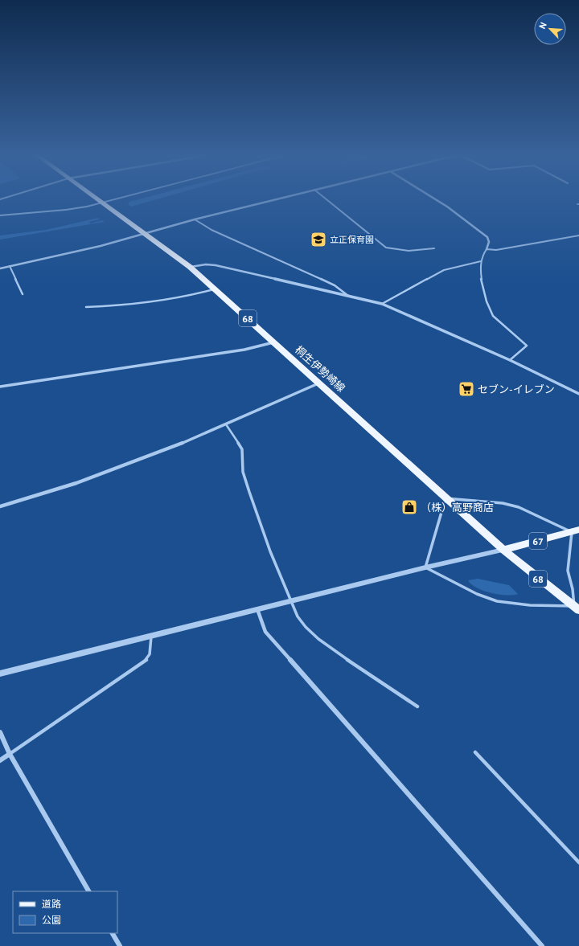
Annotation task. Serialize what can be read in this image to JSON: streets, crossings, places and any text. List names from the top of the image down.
{
  "streets": {
    "main road": ["68", "桐生伊勢崎線", "67"]
  },
  "crossings": [
    ["桐生伊勢崎線", "67"]
  ],
  "places": {
    "school or university": ["立正保育園"],
    "supermarket": ["セブン-イレブン"],
    "shop": ["（株）高野商店"]
  },
  "legend": ["道路", "公園"],
  "north": "top left"
}
